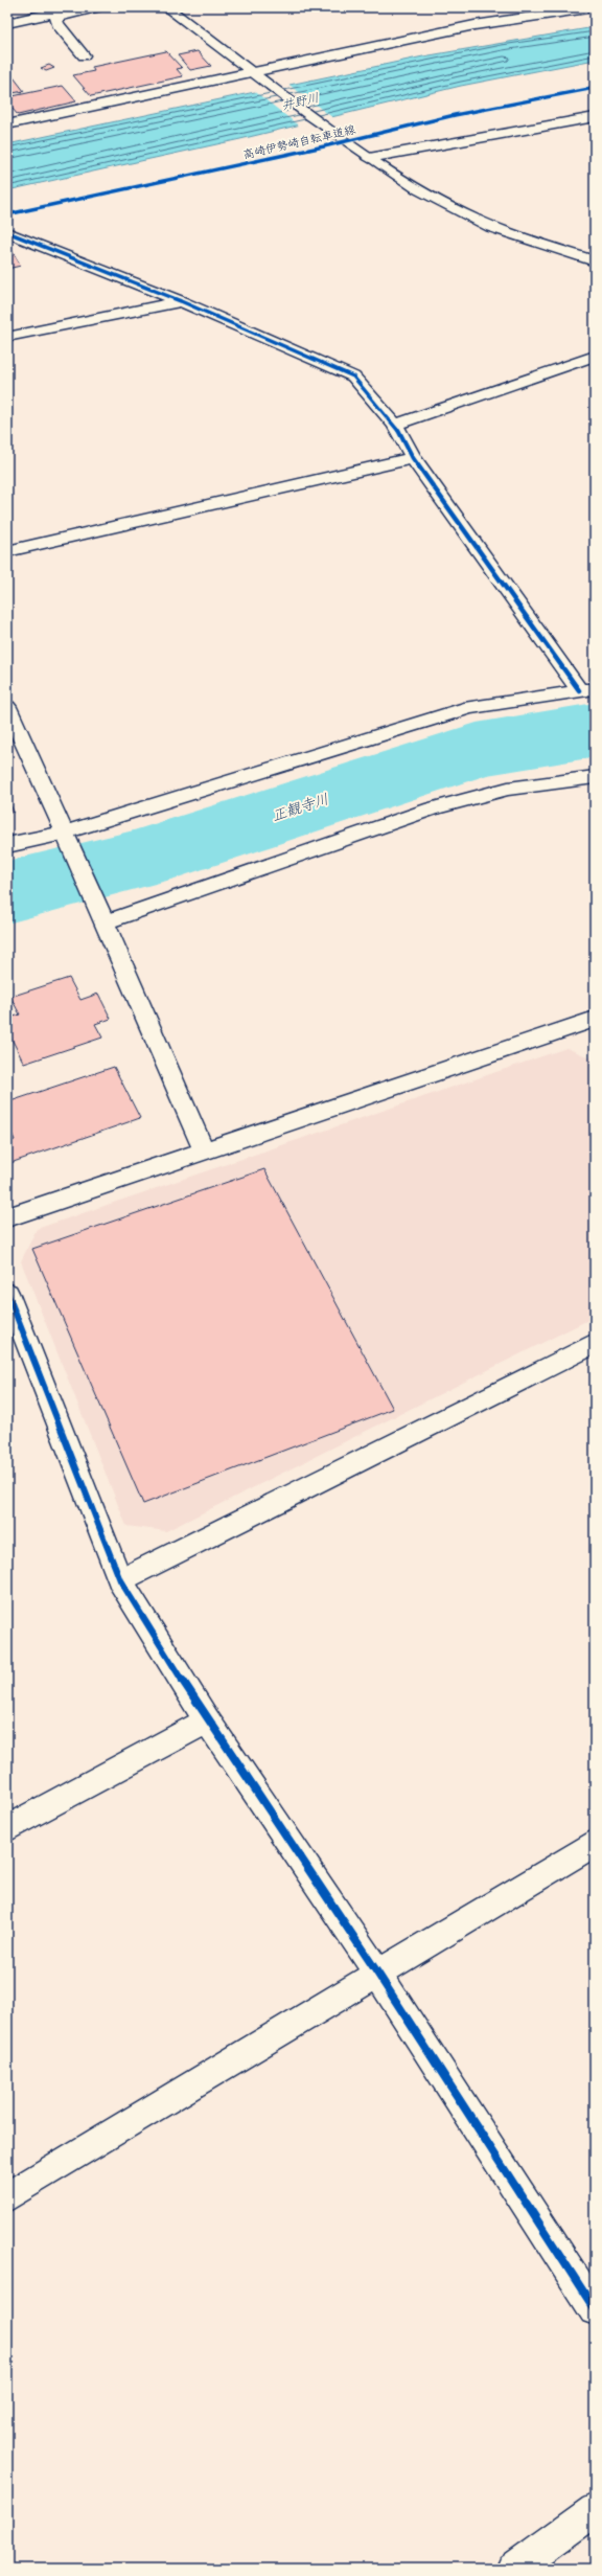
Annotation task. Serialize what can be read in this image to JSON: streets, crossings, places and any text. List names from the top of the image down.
{
  "streets": {
    "cycle path": ["高崎伊勢崎自転車道線"]
  },
  "water": ["井野川", "正観寺川"]
}
